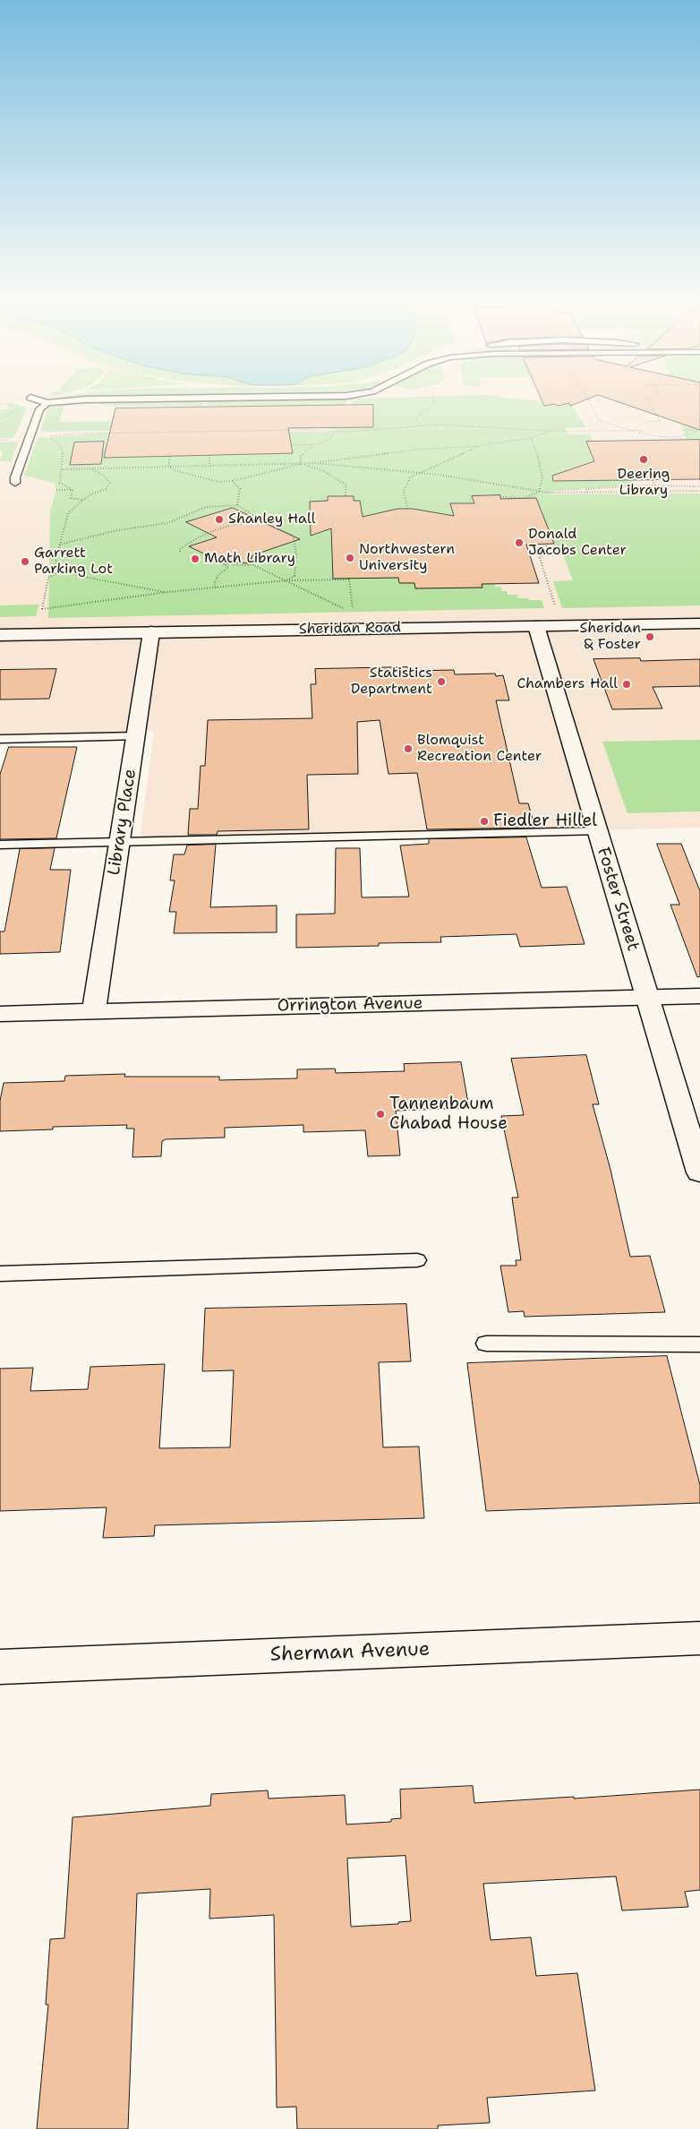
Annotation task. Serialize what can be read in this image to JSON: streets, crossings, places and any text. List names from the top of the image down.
{
  "streets": {
    "street": [
      "Sheridan Road",
      "Library Place",
      "Foster Street",
      "Orrington Avenue",
      "Sherman Avenue"
    ]
  },
  "crossings": [
    ["Sheridan Road", "Library Place"],
    ["Sheridan Road", "Foster Street"],
    ["Library Place", "Orrington Avenue"],
    ["Foster Street", "Orrington Avenue"]
  ],
  "places": [
    "Deering Library",
    "Shanley Hall",
    "Donald Jacobs Center",
    "Northwestern University",
    "Math Library",
    "Garrett Parking Lot",
    "Sheridan & Foster",
    "Statistics Department",
    "Chambers Hall",
    "Blomquist Recreation Center",
    "Fiedler Hillel",
    "Tannenbaum Chabad House"
  ]
}
